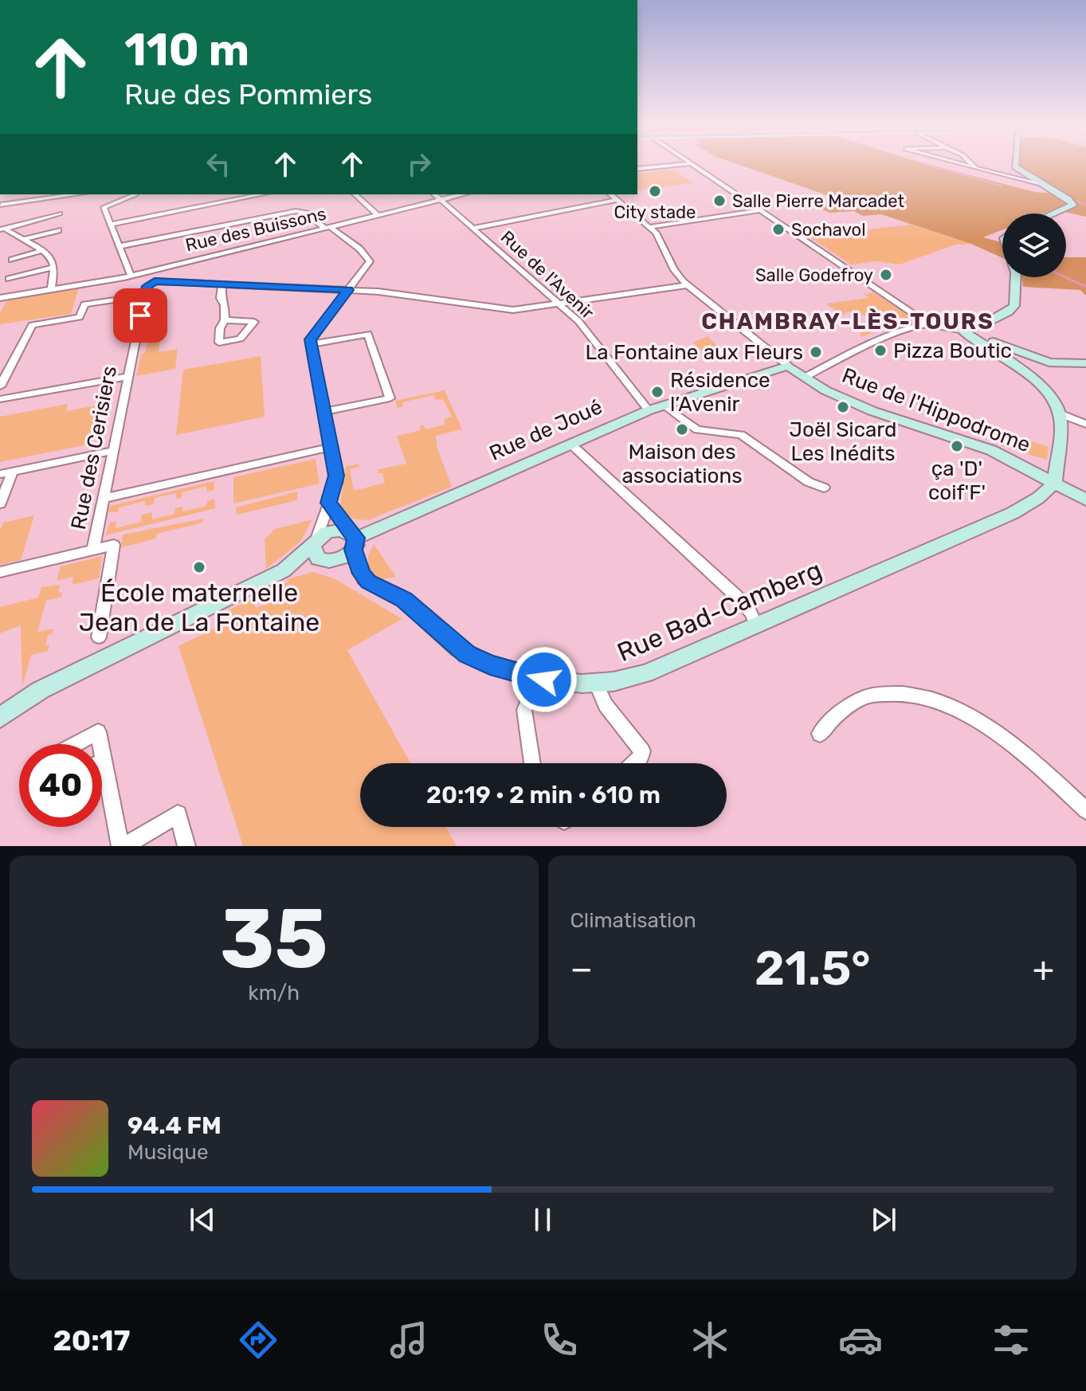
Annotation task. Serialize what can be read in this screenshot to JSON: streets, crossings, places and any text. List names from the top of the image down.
{
  "streets": {
    "street": [
      "Rue des Buissons",
      "Rue de l'Avenir",
      "Rue de l'Hippodrome",
      "Rue de Joué",
      "Rue des Cerisiers",
      "Rue Bad-Camberg"
    ]
  },
  "crossings": [
    ["Rue des Buissons", "Rue de l'Avenir"],
    ["Rue de l'Avenir", "Rue de Joué"],
    ["Rue de l'Hippodrome", "Rue de Joué"],
    ["Rue de l'Hippodrome", "Rue Bad-Camberg"],
    ["Rue de Joué", "Rue Bad-Camberg"]
  ],
  "districts": ["CHAMBRAY-LÈS-TOURS"],
  "places": [
    "City stade",
    "Salle Pierre Marcadet",
    "Sochavol",
    "Salle Godefroy",
    "Pizza Boutic",
    "La Fontaine aux Fleurs",
    "Résidence l’Avenir",
    "Joël Sicard Les Inédits",
    "Maison des associations",
    "ça 'D' coif'F'",
    "École maternelle Jean de La Fontaine"
  ],
  "page": {
    "turn": ["110 m", "Rue des Pommiers"],
    "limit": "40",
    "trip": "20:19 · 2 min · 610 m",
    "tile": [
      ["35", "km/h"],
      "Climatisation"
    ],
    "heat": ["−", "21.5°", "+"],
    "song": ["94.4 FM", "Musique"],
    "tabs": "20:17"
  }
}
